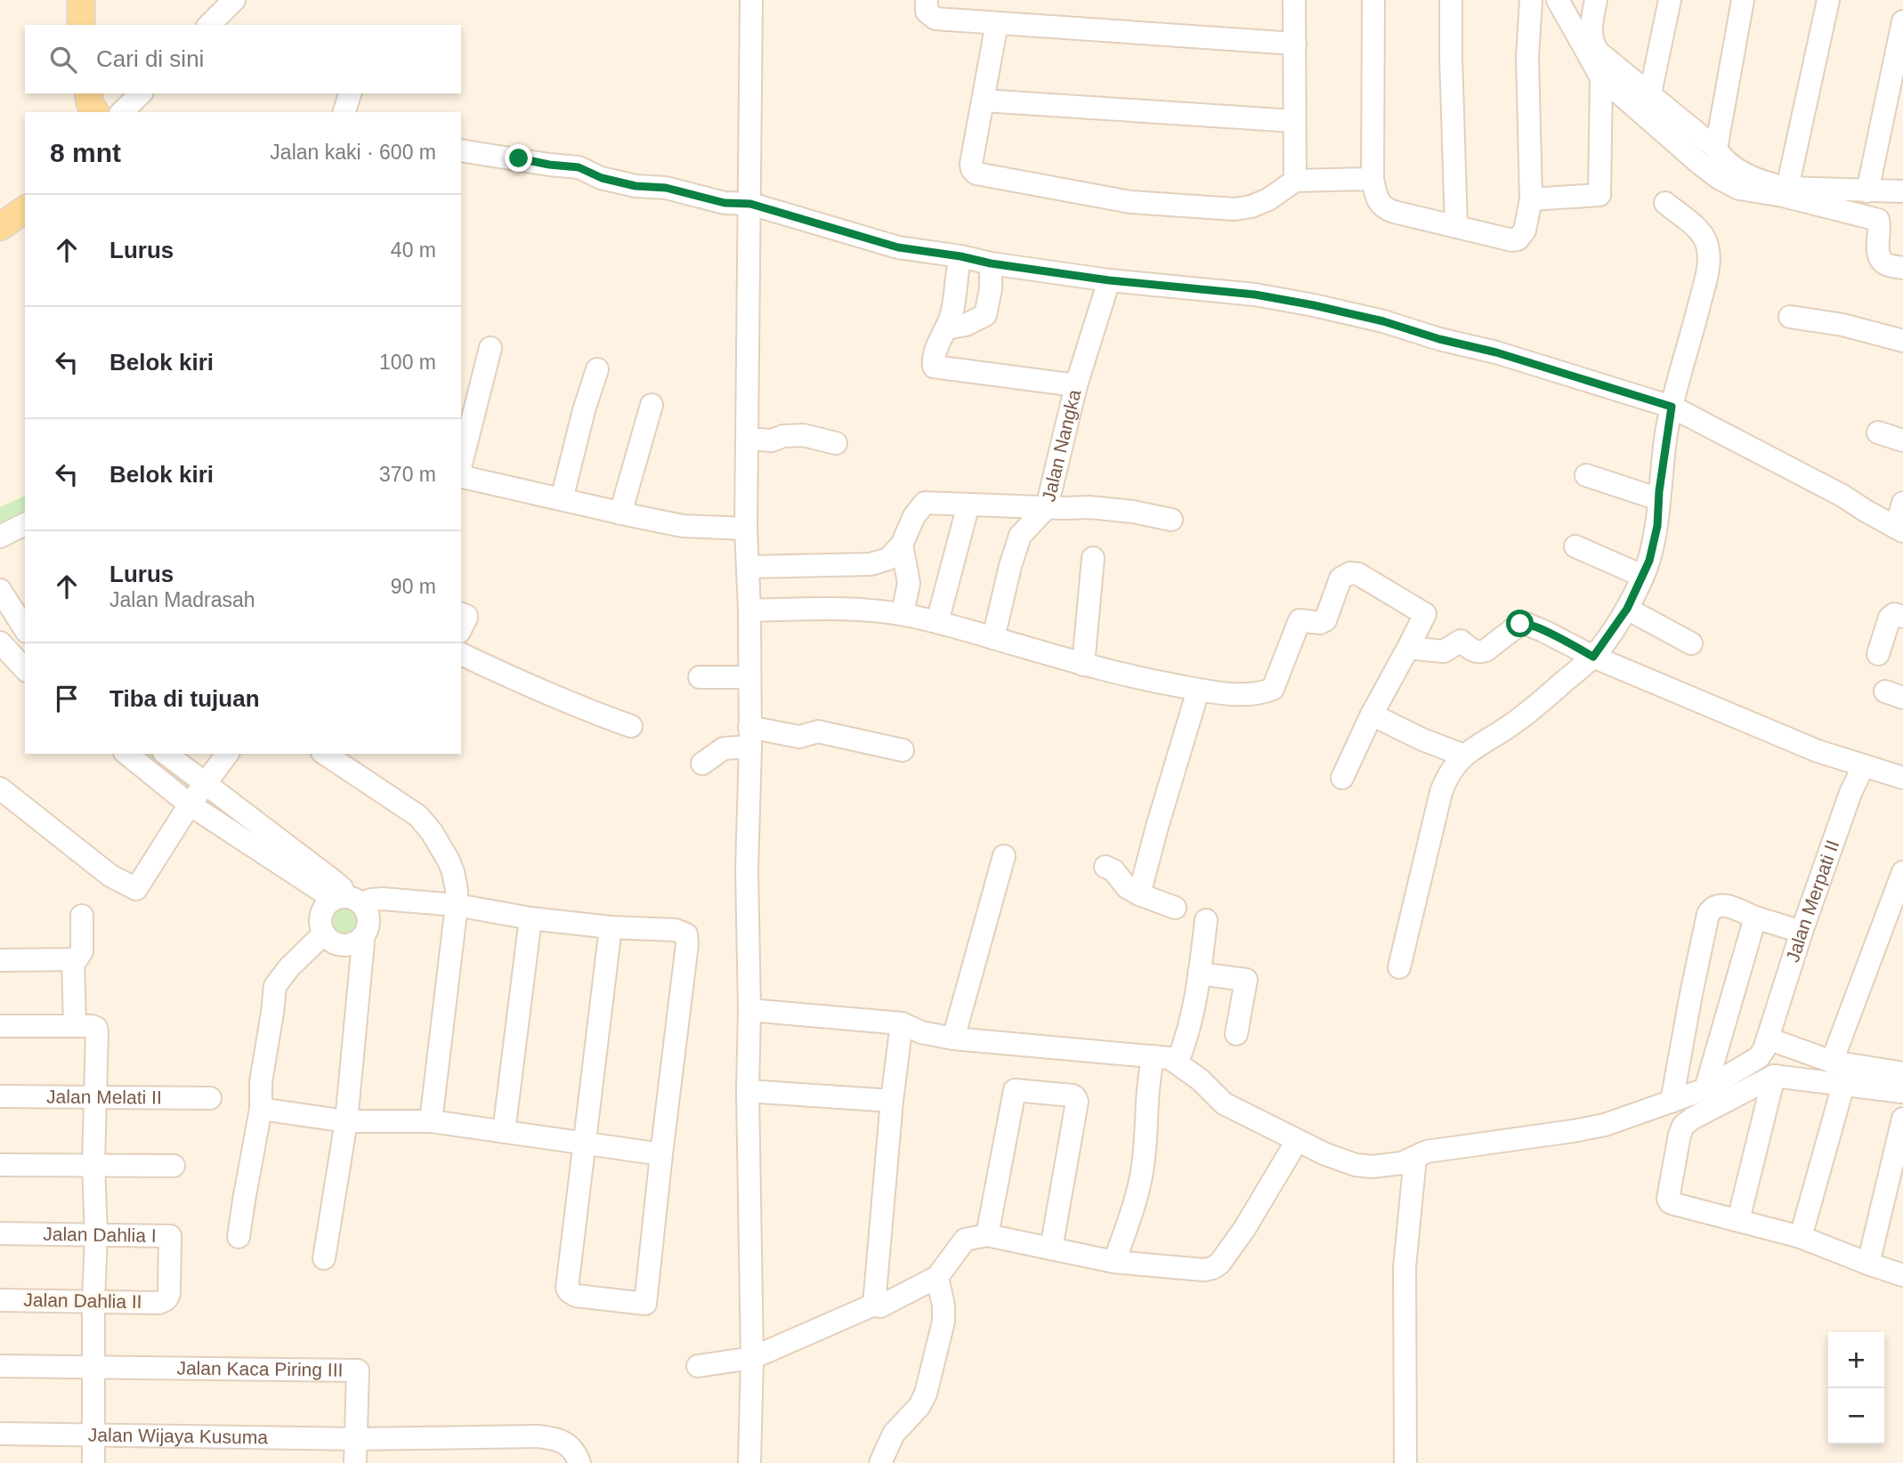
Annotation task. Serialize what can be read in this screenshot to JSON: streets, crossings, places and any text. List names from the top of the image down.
{
  "streets": {
    "street": [
      "Jalan Nangka",
      "Jalan Merpati II",
      "Jalan Melati II",
      "Jalan Dahlia I",
      "Jalan Dahlia II",
      "Jalan Kaca Piring III",
      "Jalan Wijaya Kusuma"
    ]
  },
  "crossings": [
    ["Jalan Dahlia I", "Jalan Dahlia II"],
    ["Jalan Kaca Piring III", "Jalan Wijaya Kusuma"]
  ],
  "page": {
    "search": "Cari di sini",
    "heading": ["8 mnt", "Jalan kaki · 600 m"],
    "list": [
      ["Lurus", "40 m"],
      ["Belok kiri", "100 m"],
      ["Belok kiri", "370 m"],
      ["Lurus", "Jalan Madrasah", "90 m"],
      "Tiba di tujuan"
    ],
    "map_buttons": ["+", "−"]
  }
}
